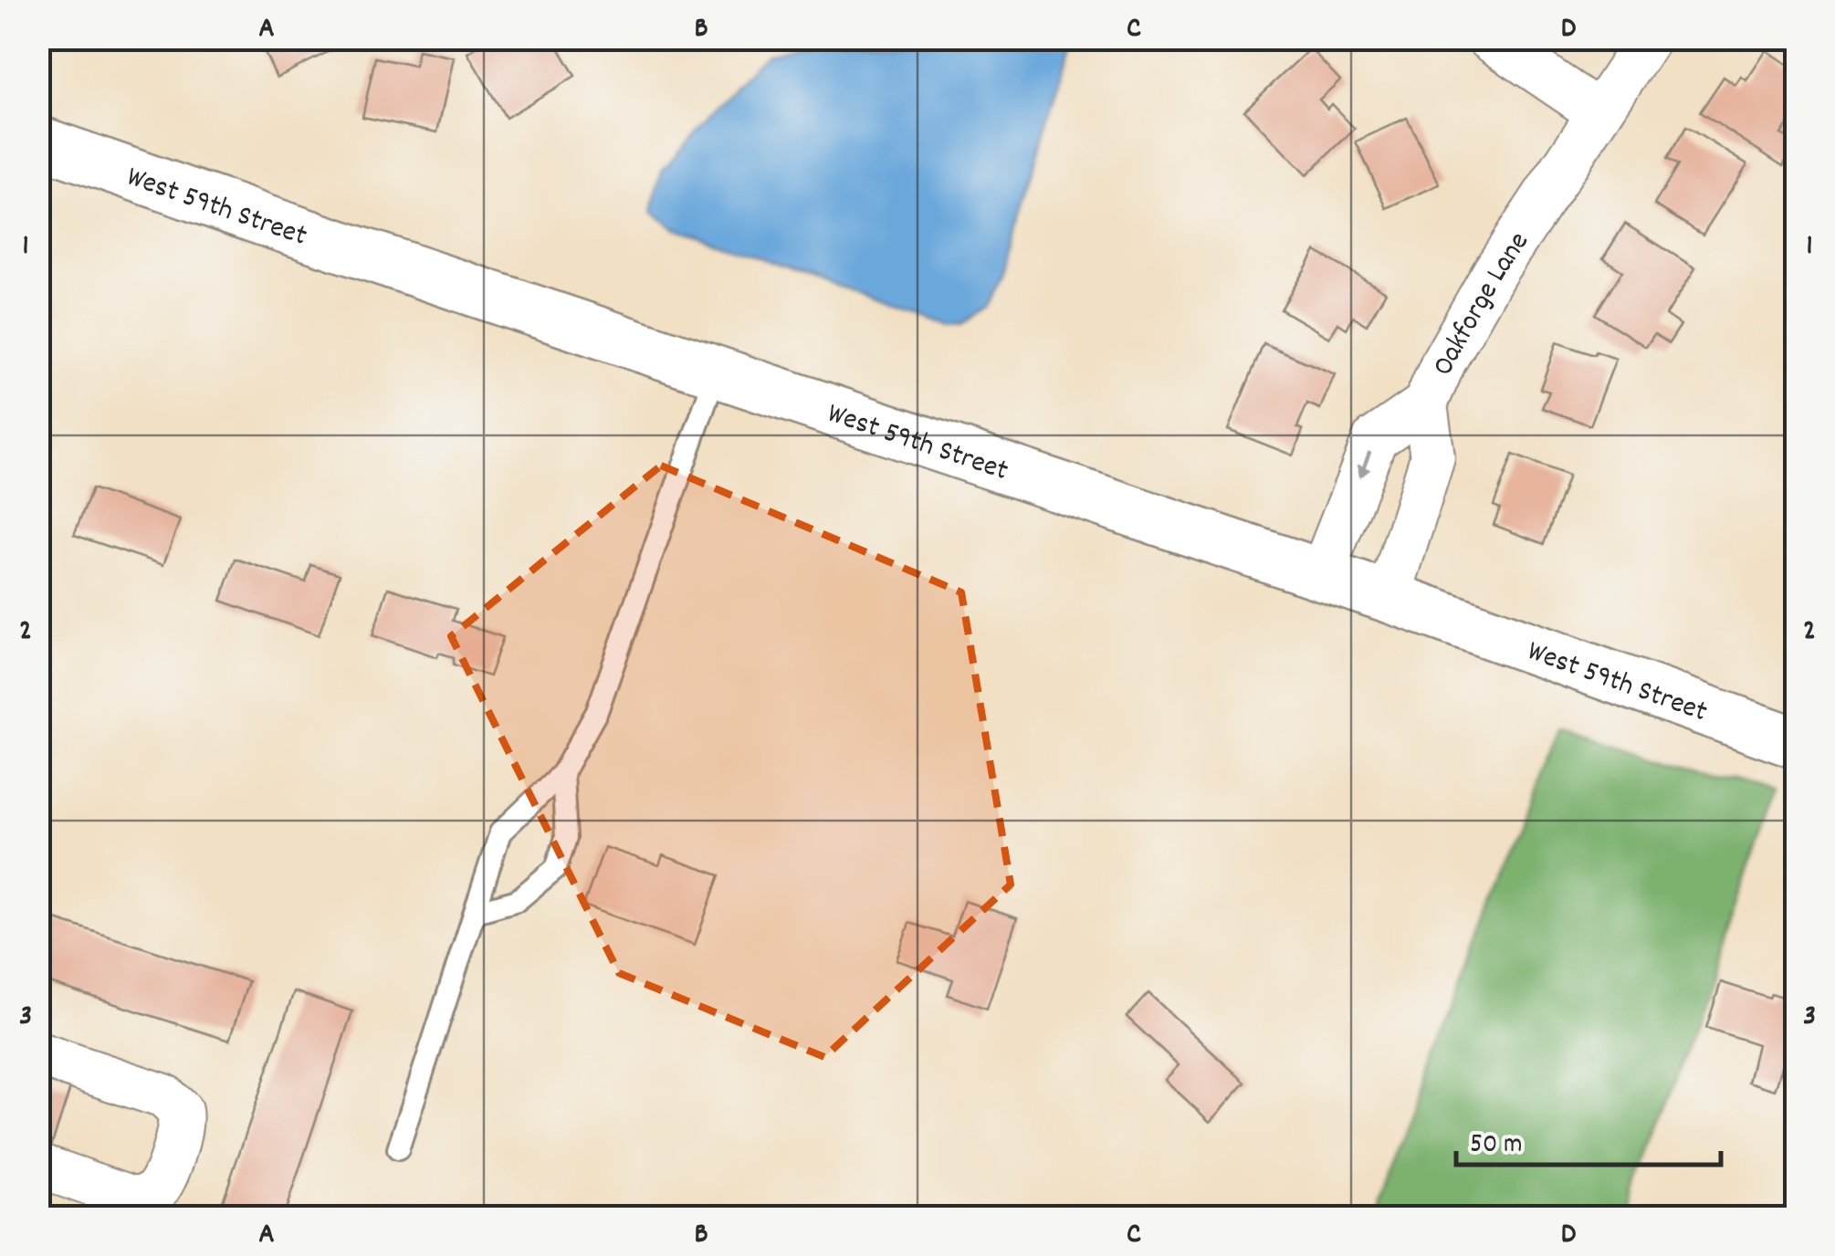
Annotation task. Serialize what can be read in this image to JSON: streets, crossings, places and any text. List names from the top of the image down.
{
  "streets": {
    "street": ["West 59th Street", "Oakforge Lane"]
  },
  "crossings": [
    ["West 59th Street", "Oakforge Lane"]
  ],
  "scale_bar": "50 m",
  "grid": {
    "columns": [
      "A",
      "B",
      "C",
      "D"
    ],
    "rows": ["1", "2", "3"]
  }
}
